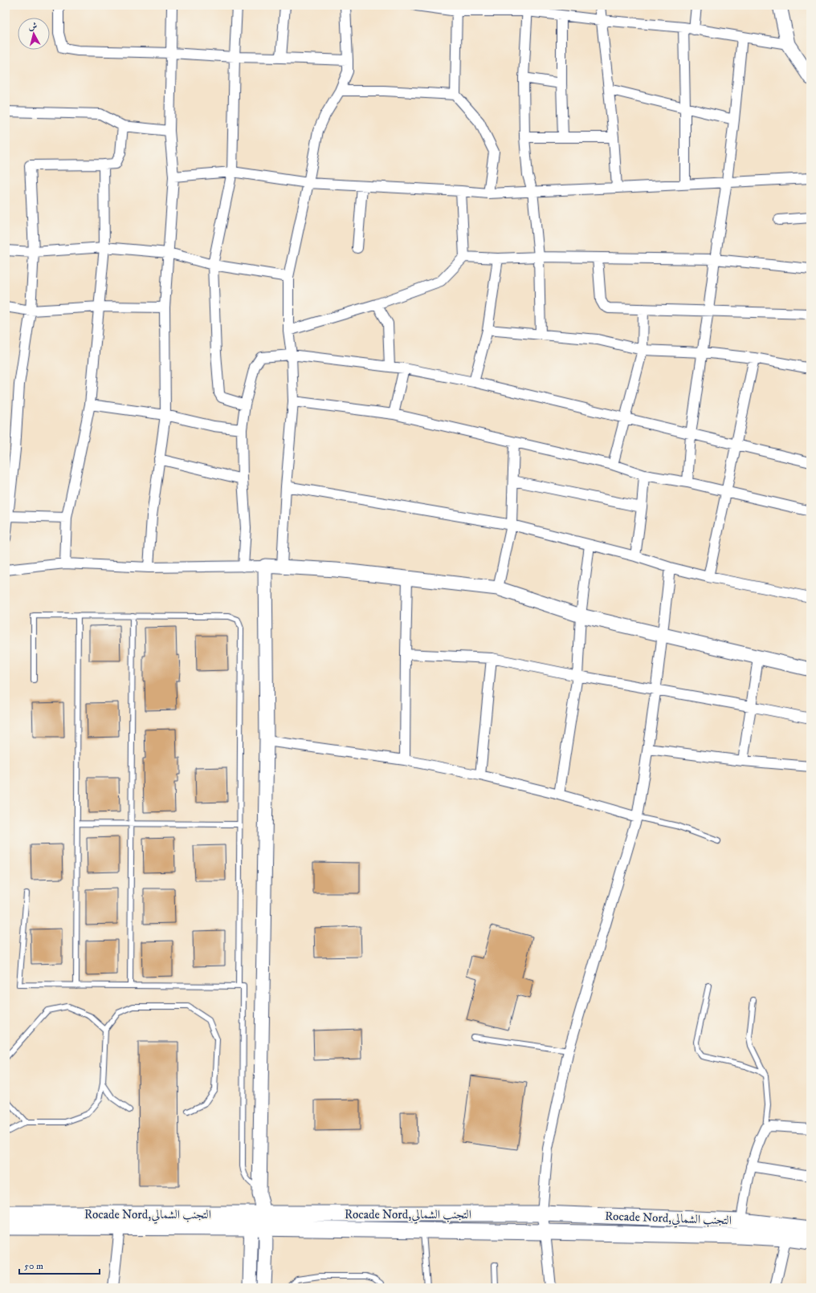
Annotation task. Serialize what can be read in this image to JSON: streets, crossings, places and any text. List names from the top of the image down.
{
  "streets": {
    "main road": ["Rocade Nord,التجنب الشمالي"]
  },
  "scale_bar": "50 m",
  "north": "top"
}
